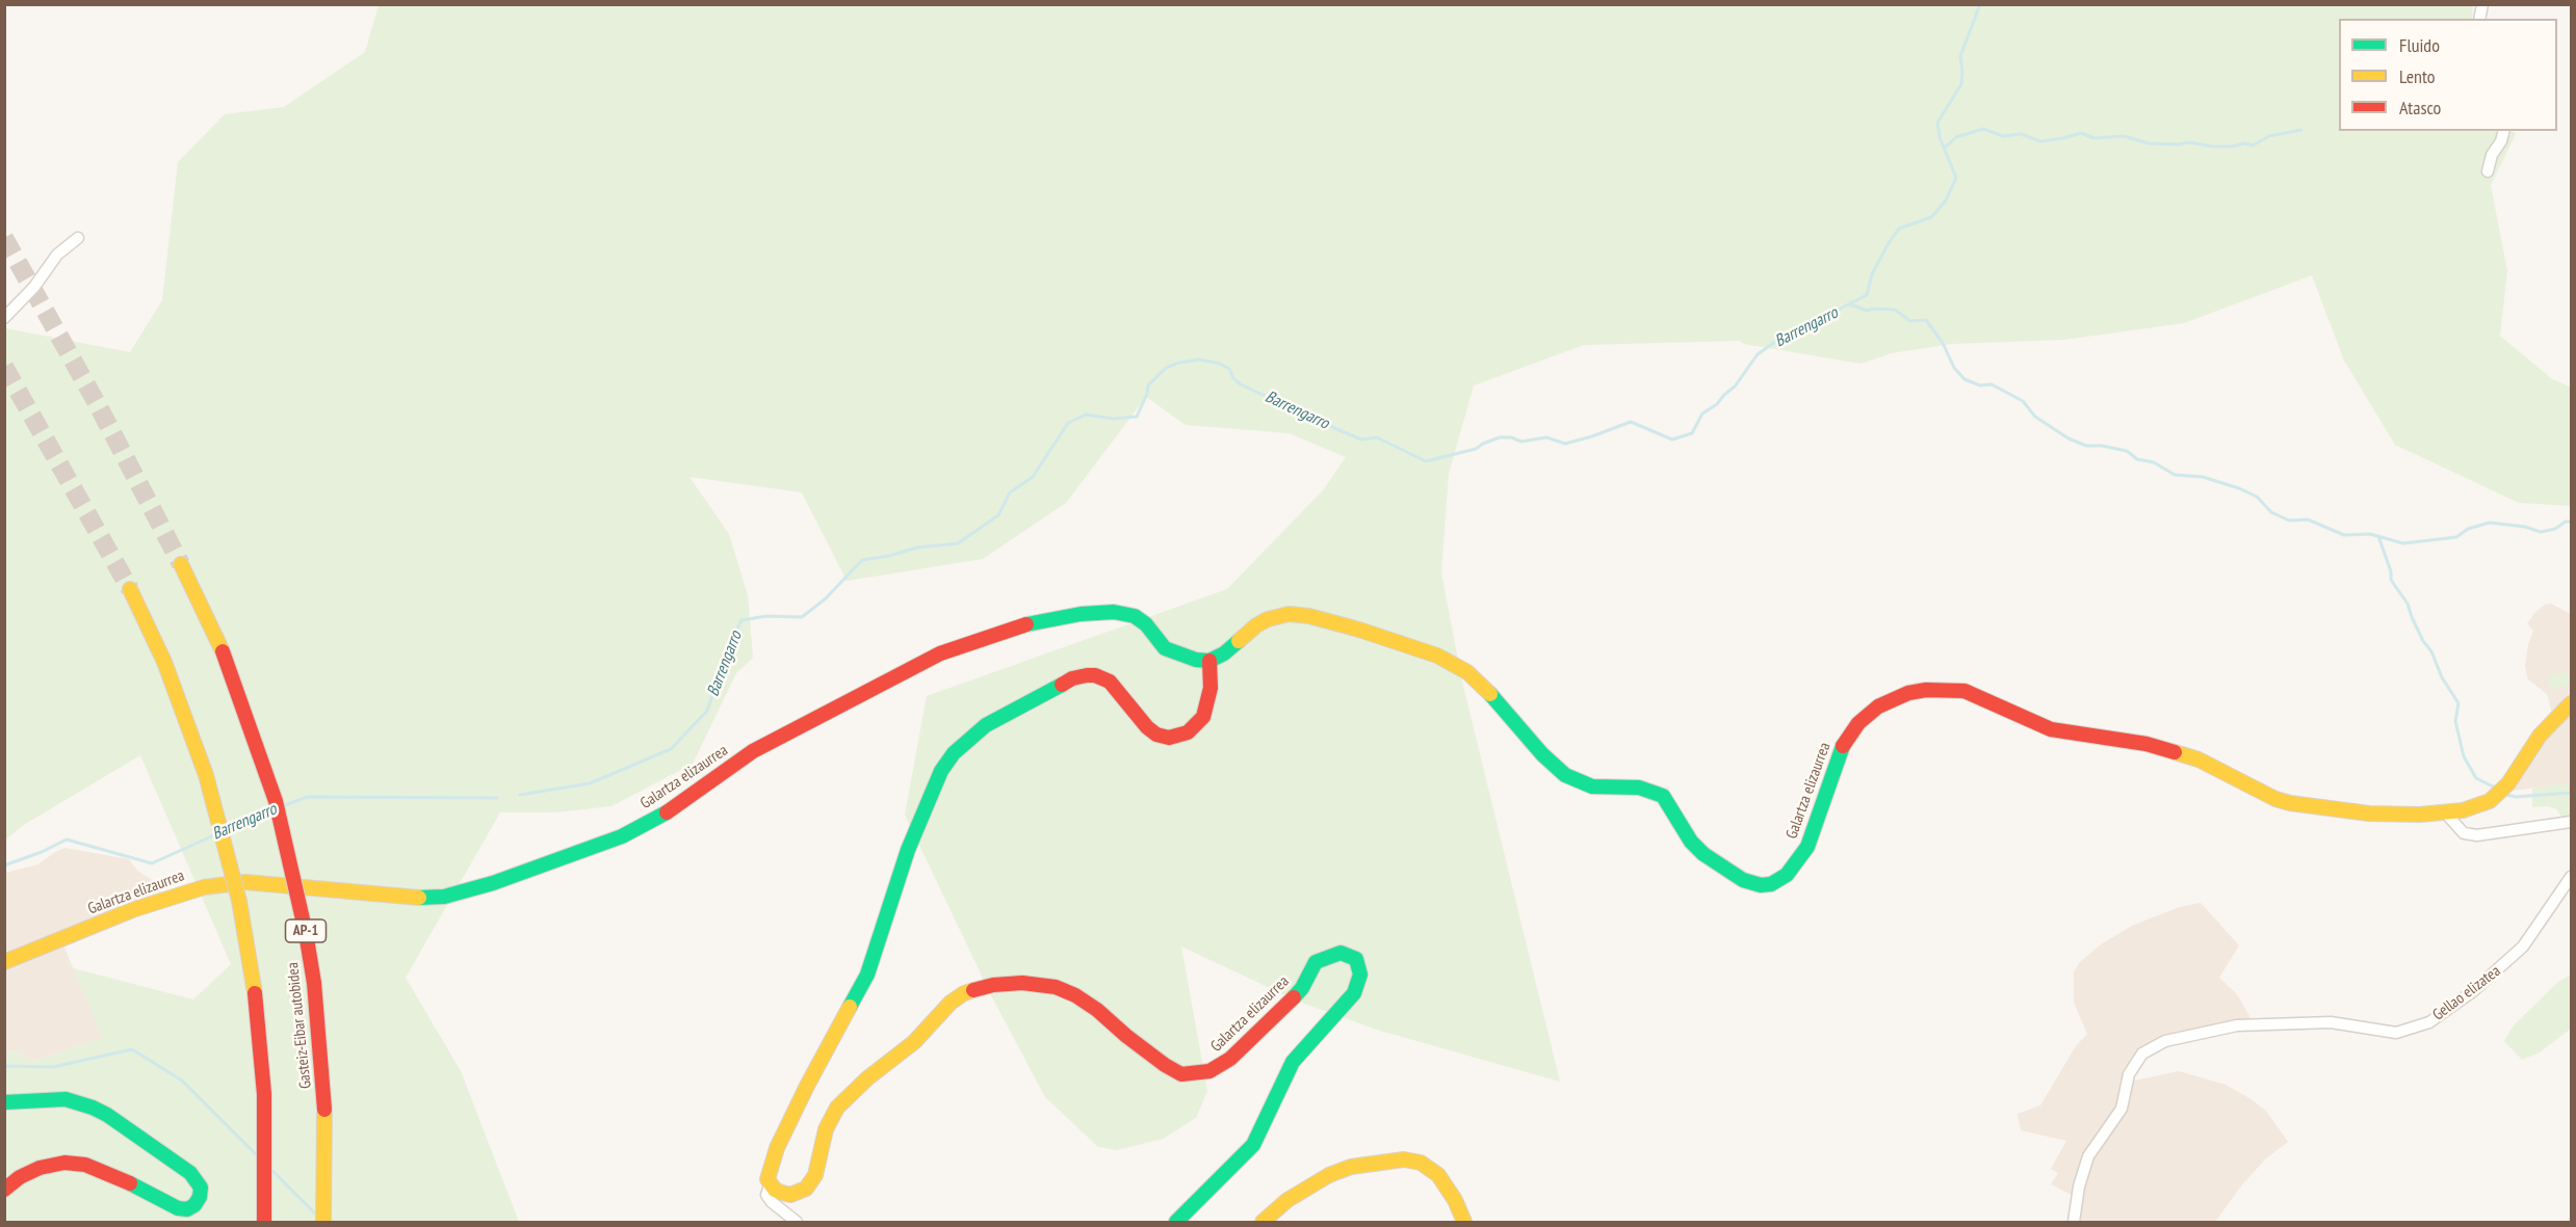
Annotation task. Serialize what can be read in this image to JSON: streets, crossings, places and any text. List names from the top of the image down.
{
  "streets": {
    "main road": ["Galartza elizaurrea", "AP-1", "Gasteiz-Eibar autobidea"],
    "street": ["Gellao elizatea"]
  },
  "water": ["Barrengarro"],
  "legend": ["Fluido", "Lento", "Atasco"]
}
